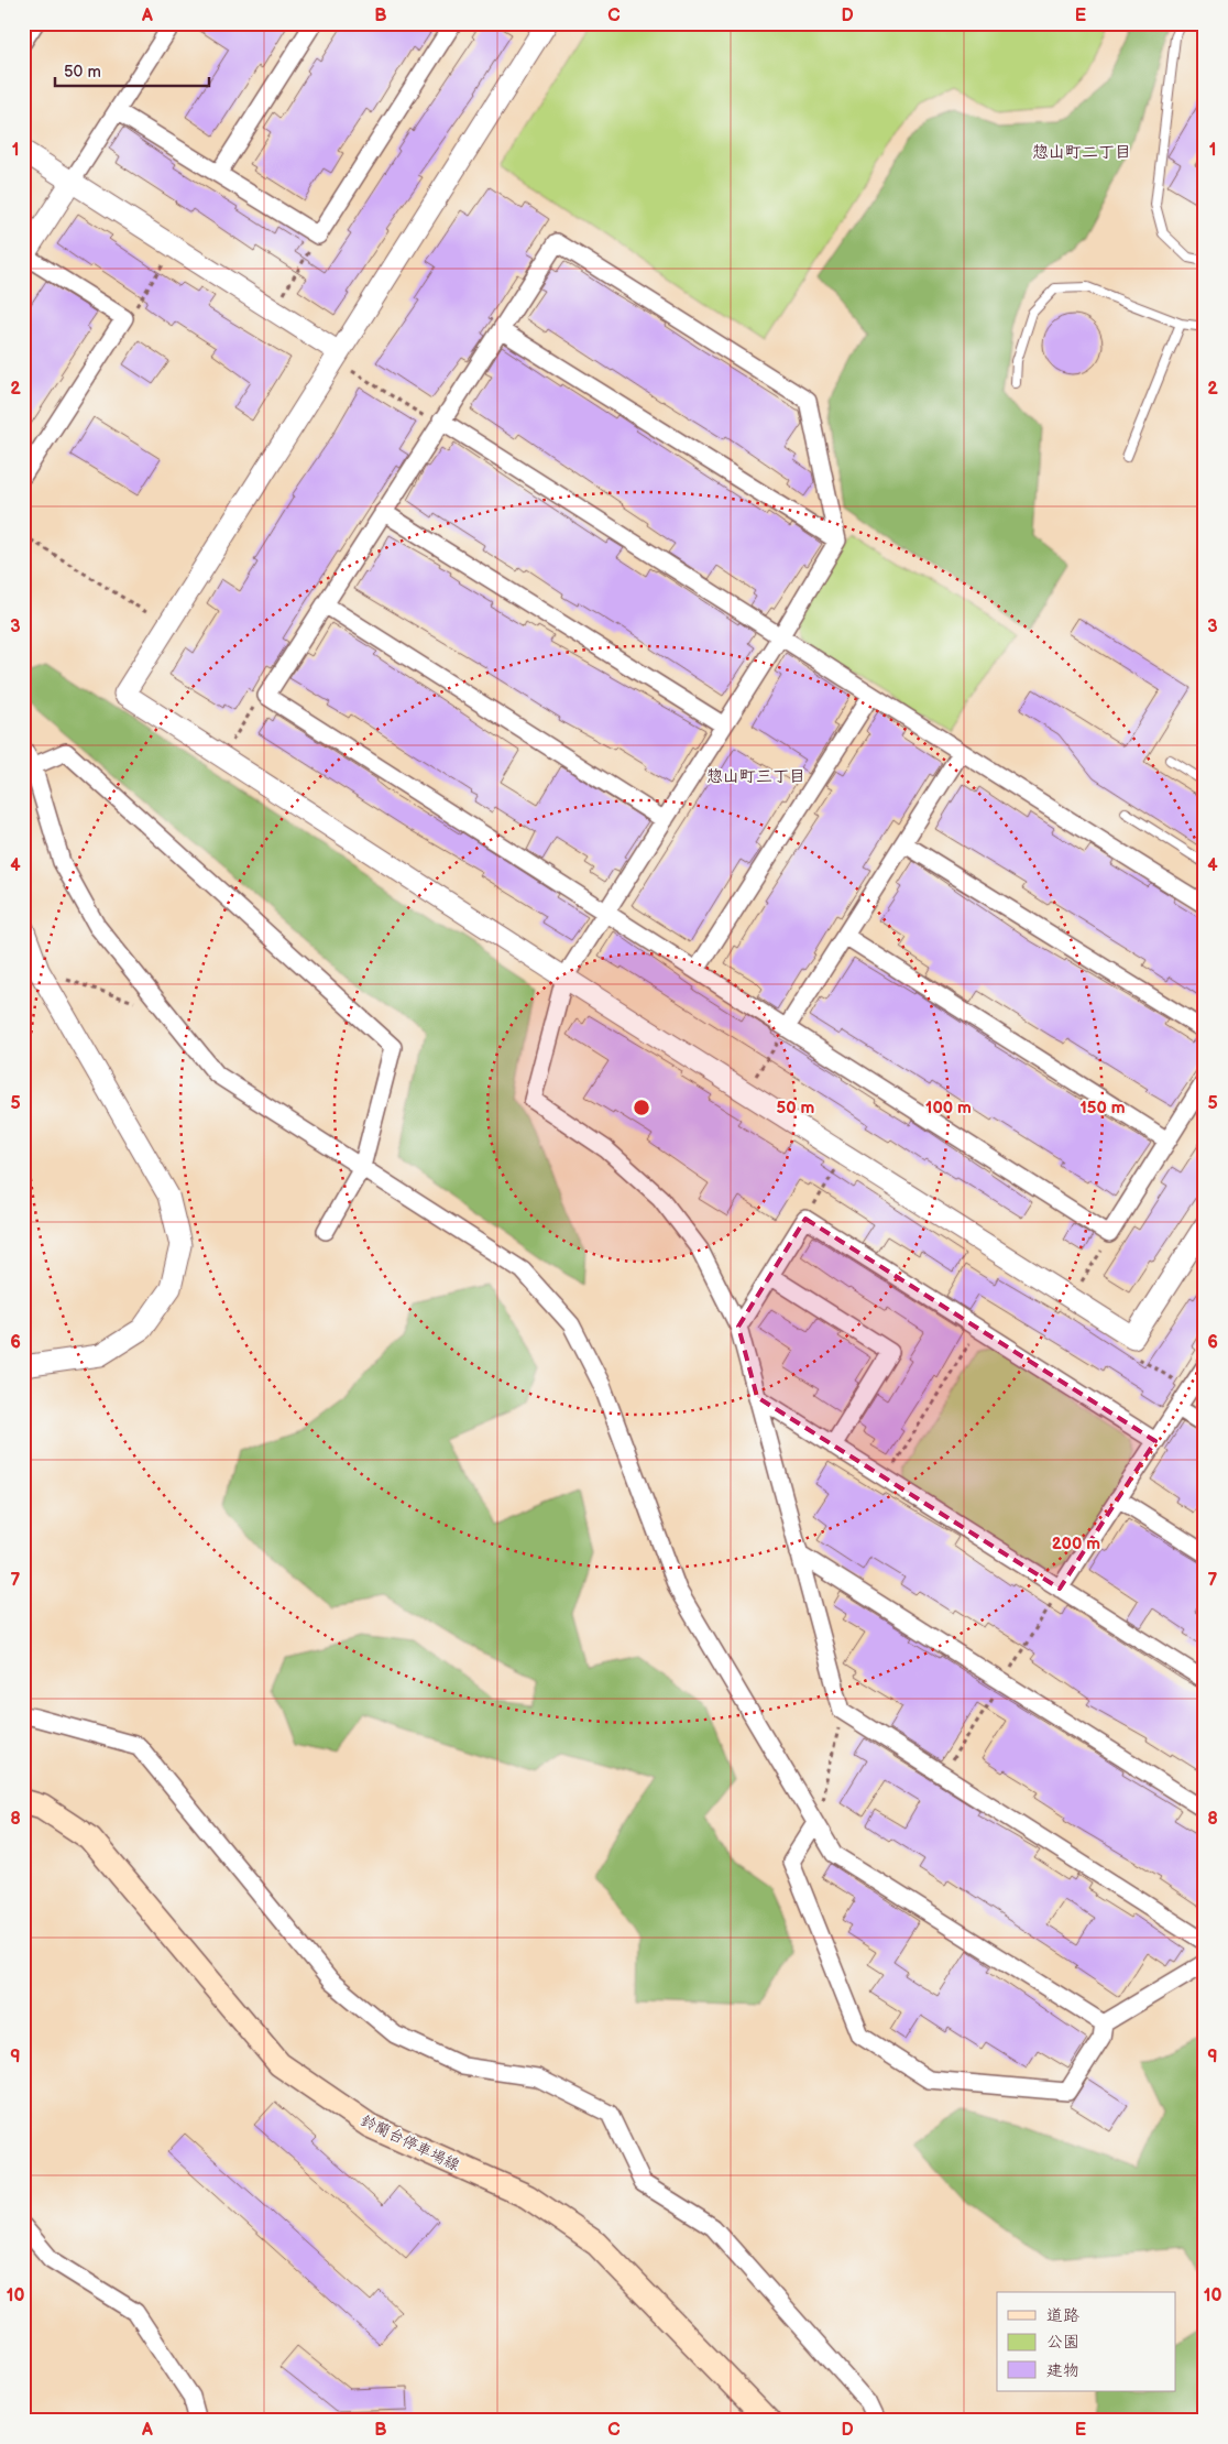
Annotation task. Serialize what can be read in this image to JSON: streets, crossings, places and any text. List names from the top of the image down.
{
  "streets": {
    "main road": ["鈴蘭台停車場線"]
  },
  "districts": ["惣山町二丁目", "惣山町三丁目"],
  "legend": ["道路", "公園", "建物"],
  "scale_bar": "50 m",
  "grid": {
    "columns": [
      "A",
      "B",
      "C",
      "D",
      "E"
    ],
    "rows": [
      "1",
      "2",
      "3",
      "4",
      "5",
      "6",
      "7",
      "8",
      "9",
      "10"
    ]
  },
  "rings": [
    "50 m",
    "100 m",
    "150 m",
    "200 m"
  ]
}
